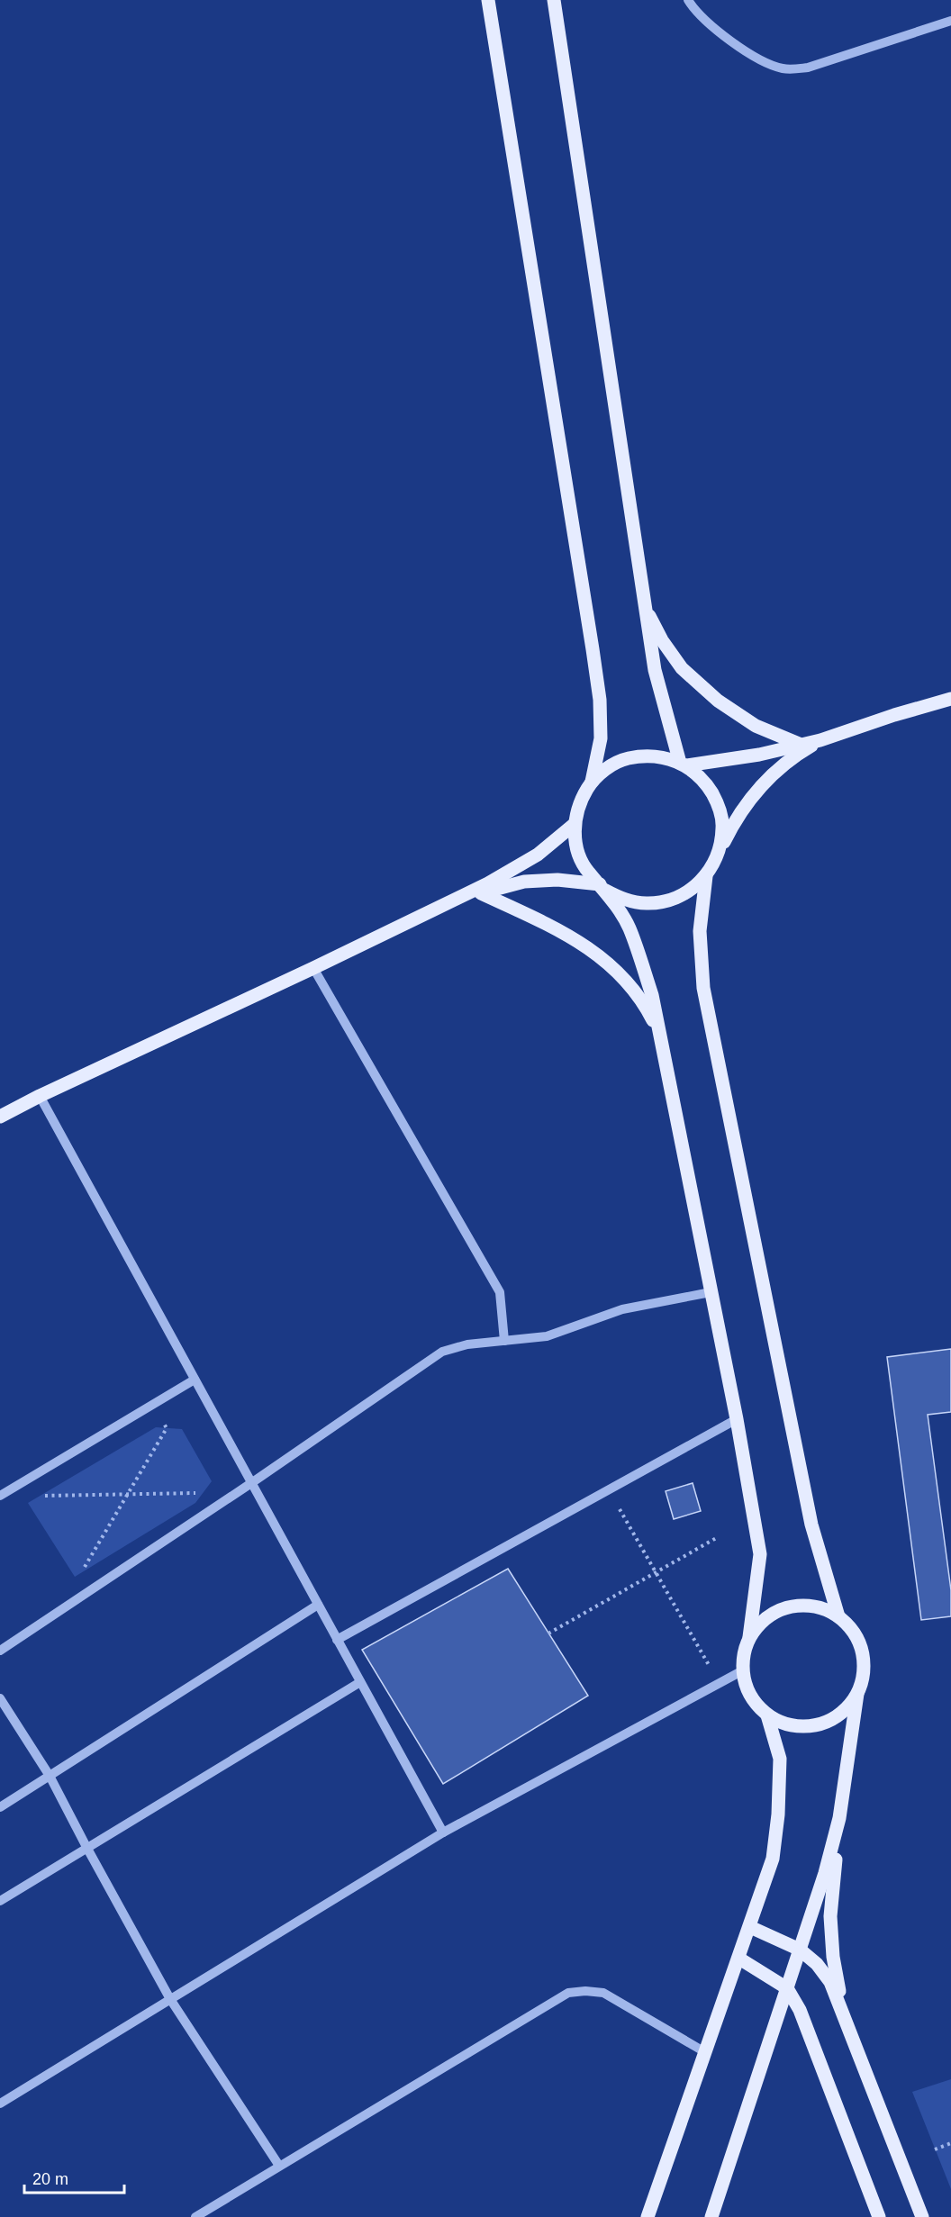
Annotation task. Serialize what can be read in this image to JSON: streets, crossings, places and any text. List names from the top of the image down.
{
  "scale_bar": "20 m"
}
